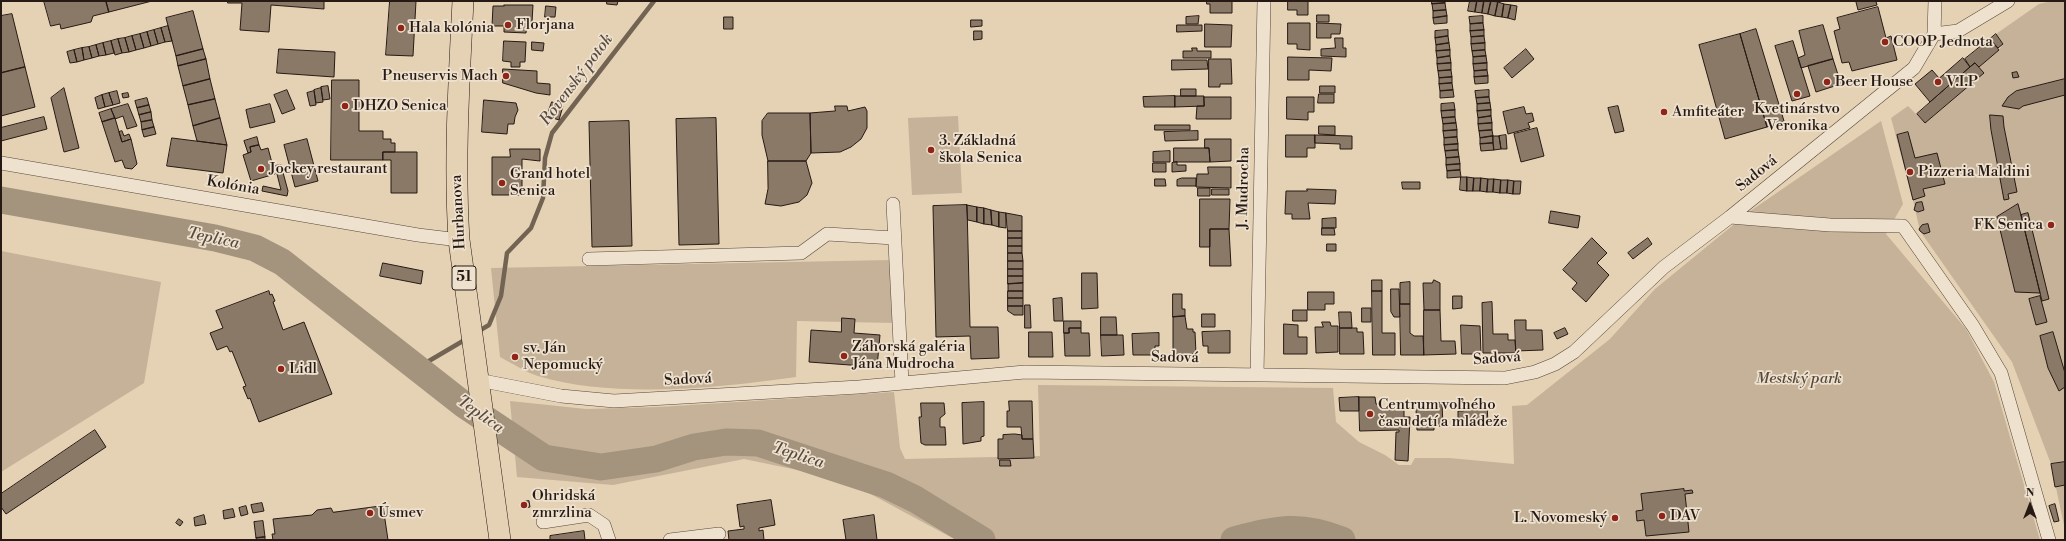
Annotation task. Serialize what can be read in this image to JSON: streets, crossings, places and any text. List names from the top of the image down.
{
  "streets": {
    "main road": ["Hurbanova", "51"],
    "street": ["Sadová", "Kolónia", "J. Mudrocha"]
  },
  "crossings": [
    ["Sadová", "J. Mudrocha"],
    ["Sadová", "Hurbanova"],
    ["Kolónia", "Hurbanova"]
  ],
  "water": ["Rovenský potok", "Teplica"],
  "parks": ["Mestský park"],
  "places": [
    "Florjana",
    "Hala kolónia",
    "COOP Jednota",
    "Pneuservis Mach",
    "Beer House",
    "V.I.P",
    "Kvetinárstvo Veronika",
    "DHZO Senica",
    "Amfiteáter",
    "3. Základná škola Senica",
    "Jockey restaurant",
    "Pizzeria Maldini",
    "Grand hotel Senica",
    "FK Senica",
    "Záhorská galéria Jána Mudrocha",
    "sv. Ján Nepomucký",
    "Lidl",
    "Centrum voľného času detí a mládeže",
    "Ohridská zmrzlina",
    "Úsmev",
    "DAV",
    "L. Novomeský"
  ],
  "north": "top"
}
